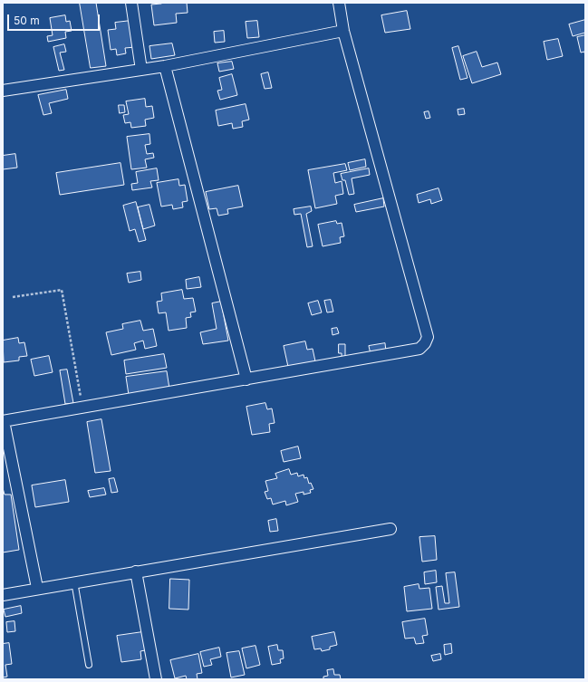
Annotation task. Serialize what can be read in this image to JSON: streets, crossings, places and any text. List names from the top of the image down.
{
  "scale_bar": "50 m"
}
